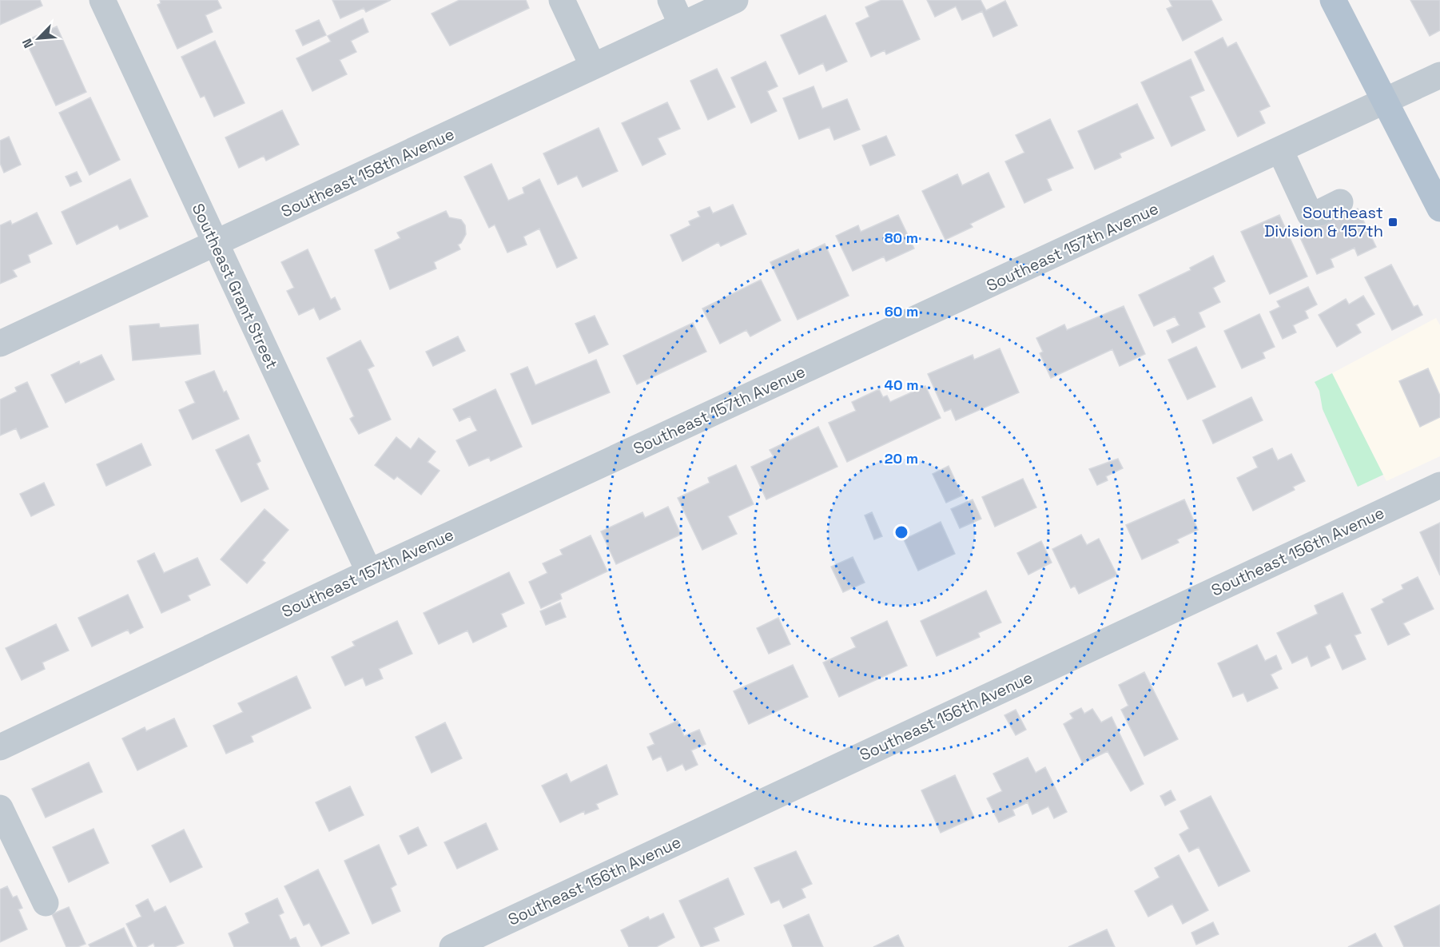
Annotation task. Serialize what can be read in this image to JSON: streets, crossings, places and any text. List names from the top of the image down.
{
  "streets": {
    "street": [
      "Southeast 158th Avenue",
      "Southeast 157th Avenue",
      "Southeast Grant Street",
      "Southeast 156th Avenue"
    ]
  },
  "crossings": [
    ["Southeast 158th Avenue", "Southeast Grant Street"],
    ["Southeast 157th Avenue", "Southeast Grant Street"]
  ],
  "places": {
    "transit": ["Southeast Division & 157th"]
  },
  "north": "bottom left",
  "rings": [
    "80 m",
    "60 m",
    "40 m",
    "20 m"
  ]
}
